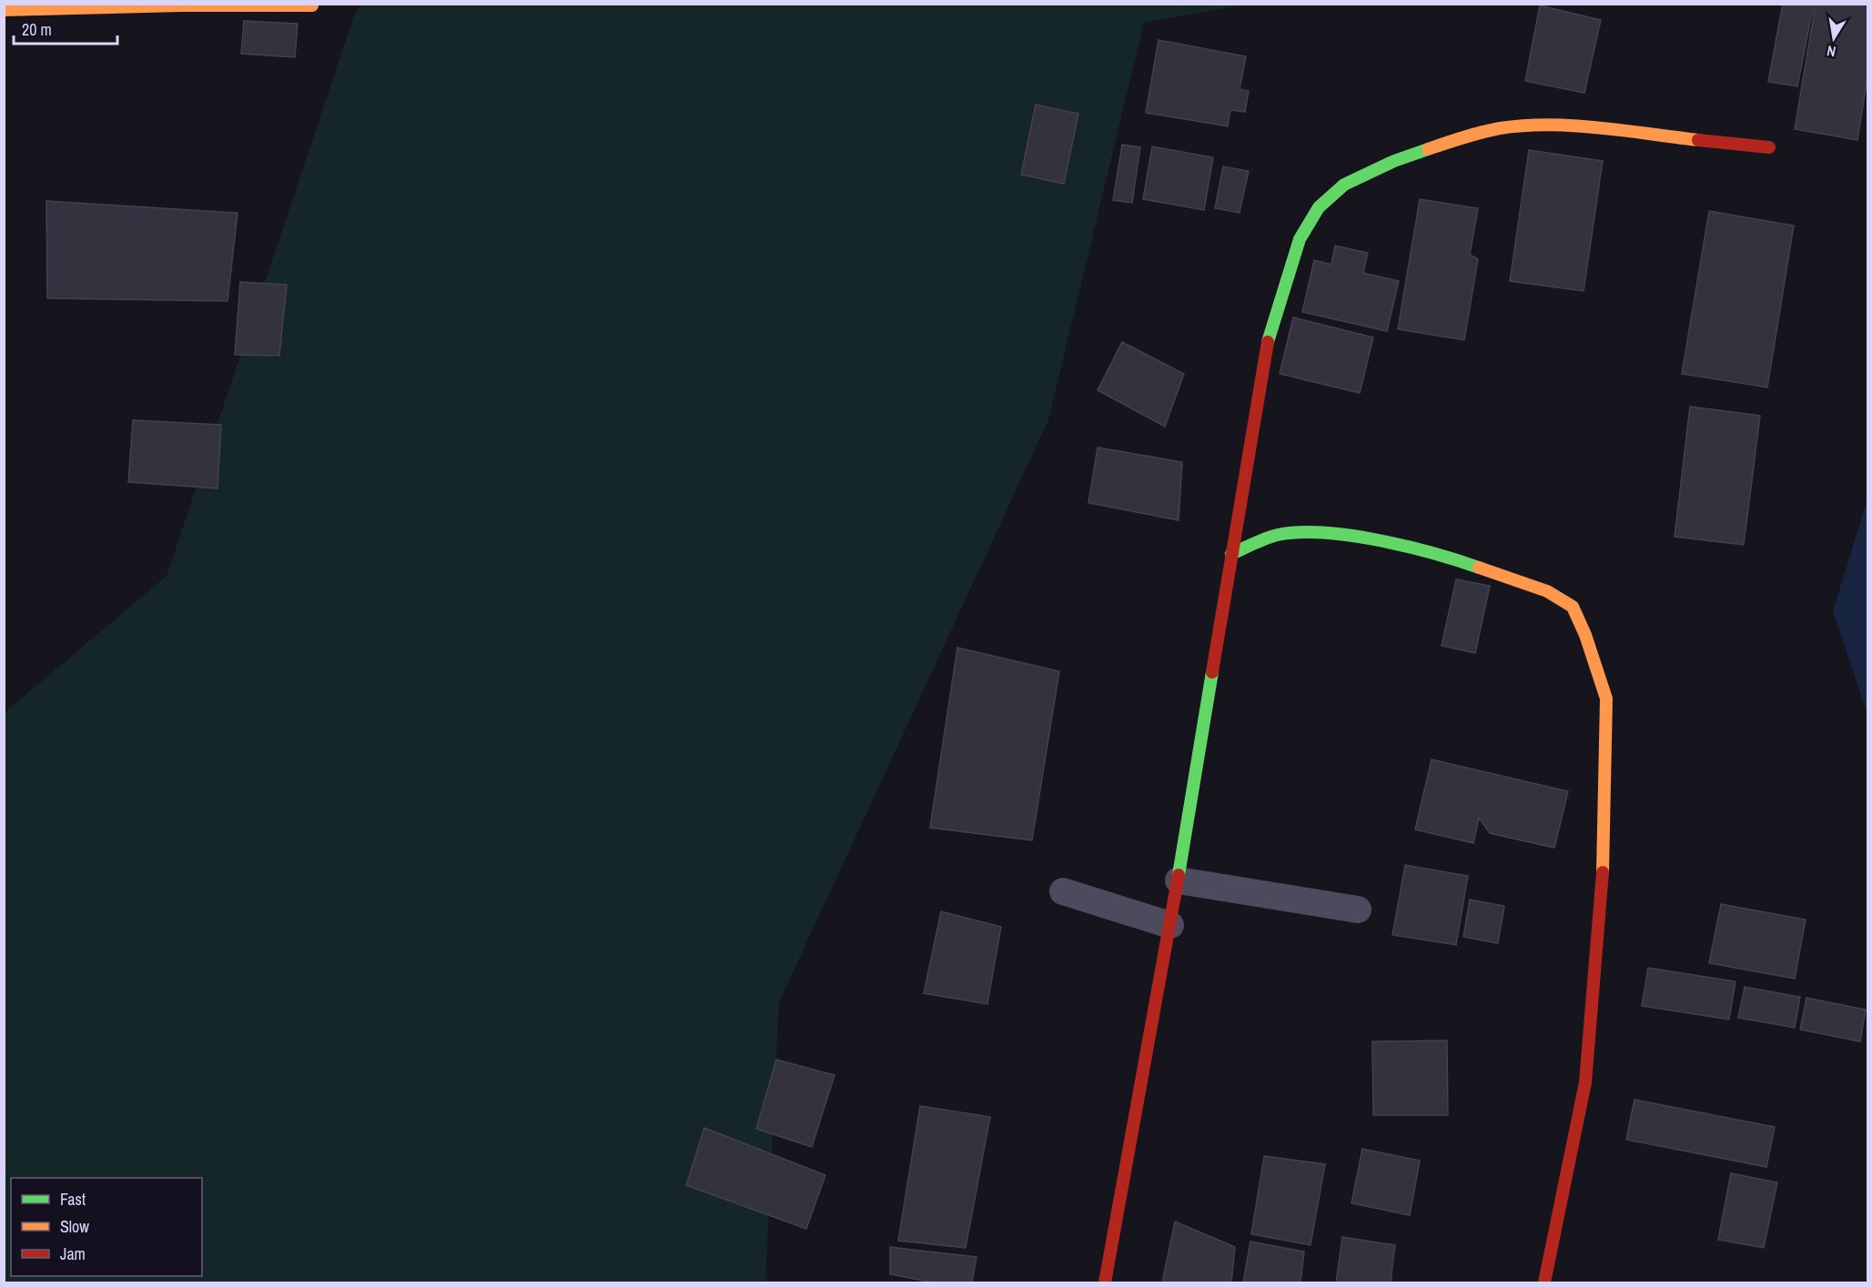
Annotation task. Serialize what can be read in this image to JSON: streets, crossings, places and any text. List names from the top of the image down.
{
  "legend": ["Fast", "Slow", "Jam"],
  "scale_bar": "20 m",
  "north": "bottom"
}
